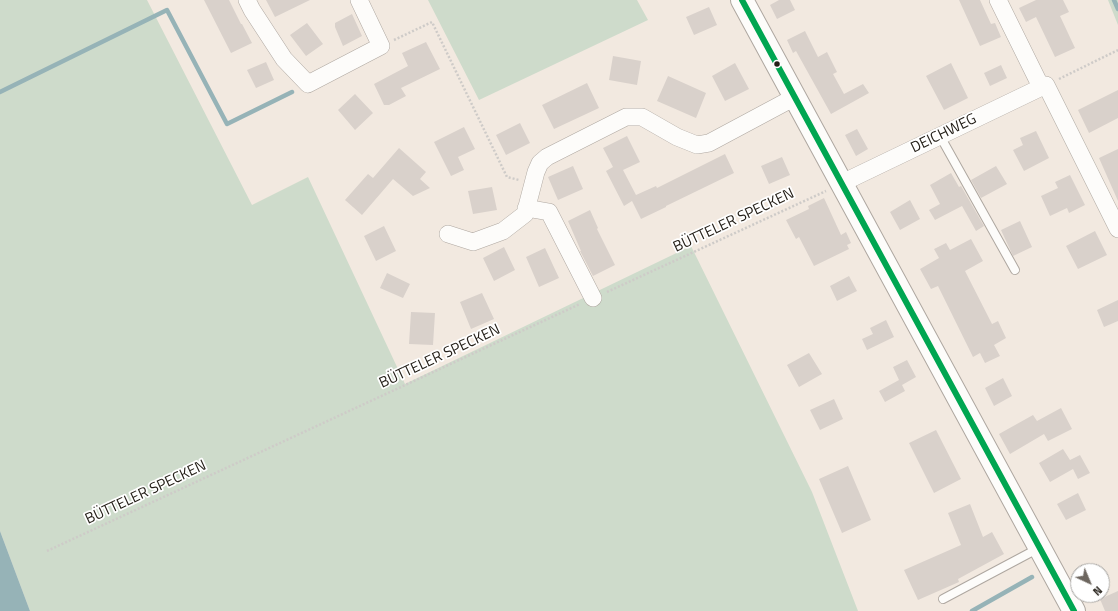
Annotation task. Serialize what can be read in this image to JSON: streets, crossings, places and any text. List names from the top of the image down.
{
  "streets": {
    "street": ["DEICHWEG"],
    "path": ["BÜTTELER SPECKEN"]
  },
  "crossings": [
    ["DEICHWEG", "BÜTTELER SPECKEN"]
  ],
  "north": "bottom right"
}
